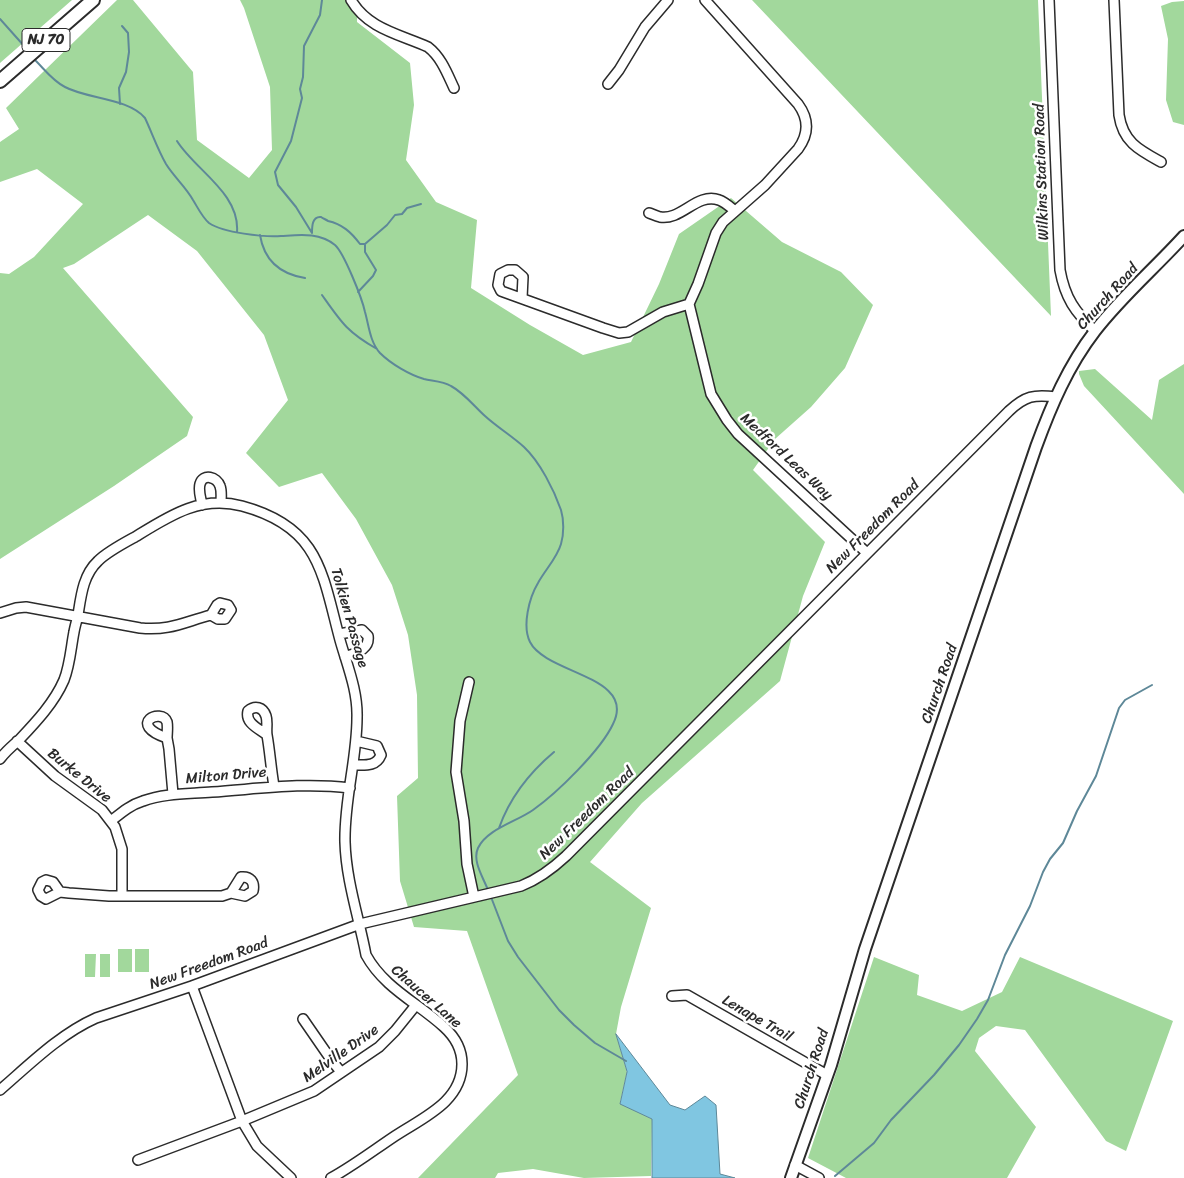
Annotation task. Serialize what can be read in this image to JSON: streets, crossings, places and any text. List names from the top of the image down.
{
  "streets": {
    "highway": ["NJ 70"],
    "main road": ["Church Road"],
    "street": [
      "Wilkins Station Road",
      "Medford Leas Way",
      "New Freedom Road",
      "Tolkien Passage",
      "Burke Drive",
      "Milton Drive",
      "Chaucer Lane",
      "Lenape Trail",
      "Melville Drive"
    ]
  },
  "crossings": [
    ["Wilkins Station Road", "Church Road"],
    ["Church Road", "New Freedom Road"],
    ["Church Road", "Lenape Trail"],
    ["Medford Leas Way", "New Freedom Road"],
    ["New Freedom Road", "Tolkien Passage"],
    ["New Freedom Road", "Chaucer Lane"],
    ["Tolkien Passage", "Burke Drive"],
    ["Tolkien Passage", "Milton Drive"],
    ["Tolkien Passage", "Chaucer Lane"],
    ["Burke Drive", "Milton Drive"],
    ["Chaucer Lane", "Melville Drive"]
  ]
}
